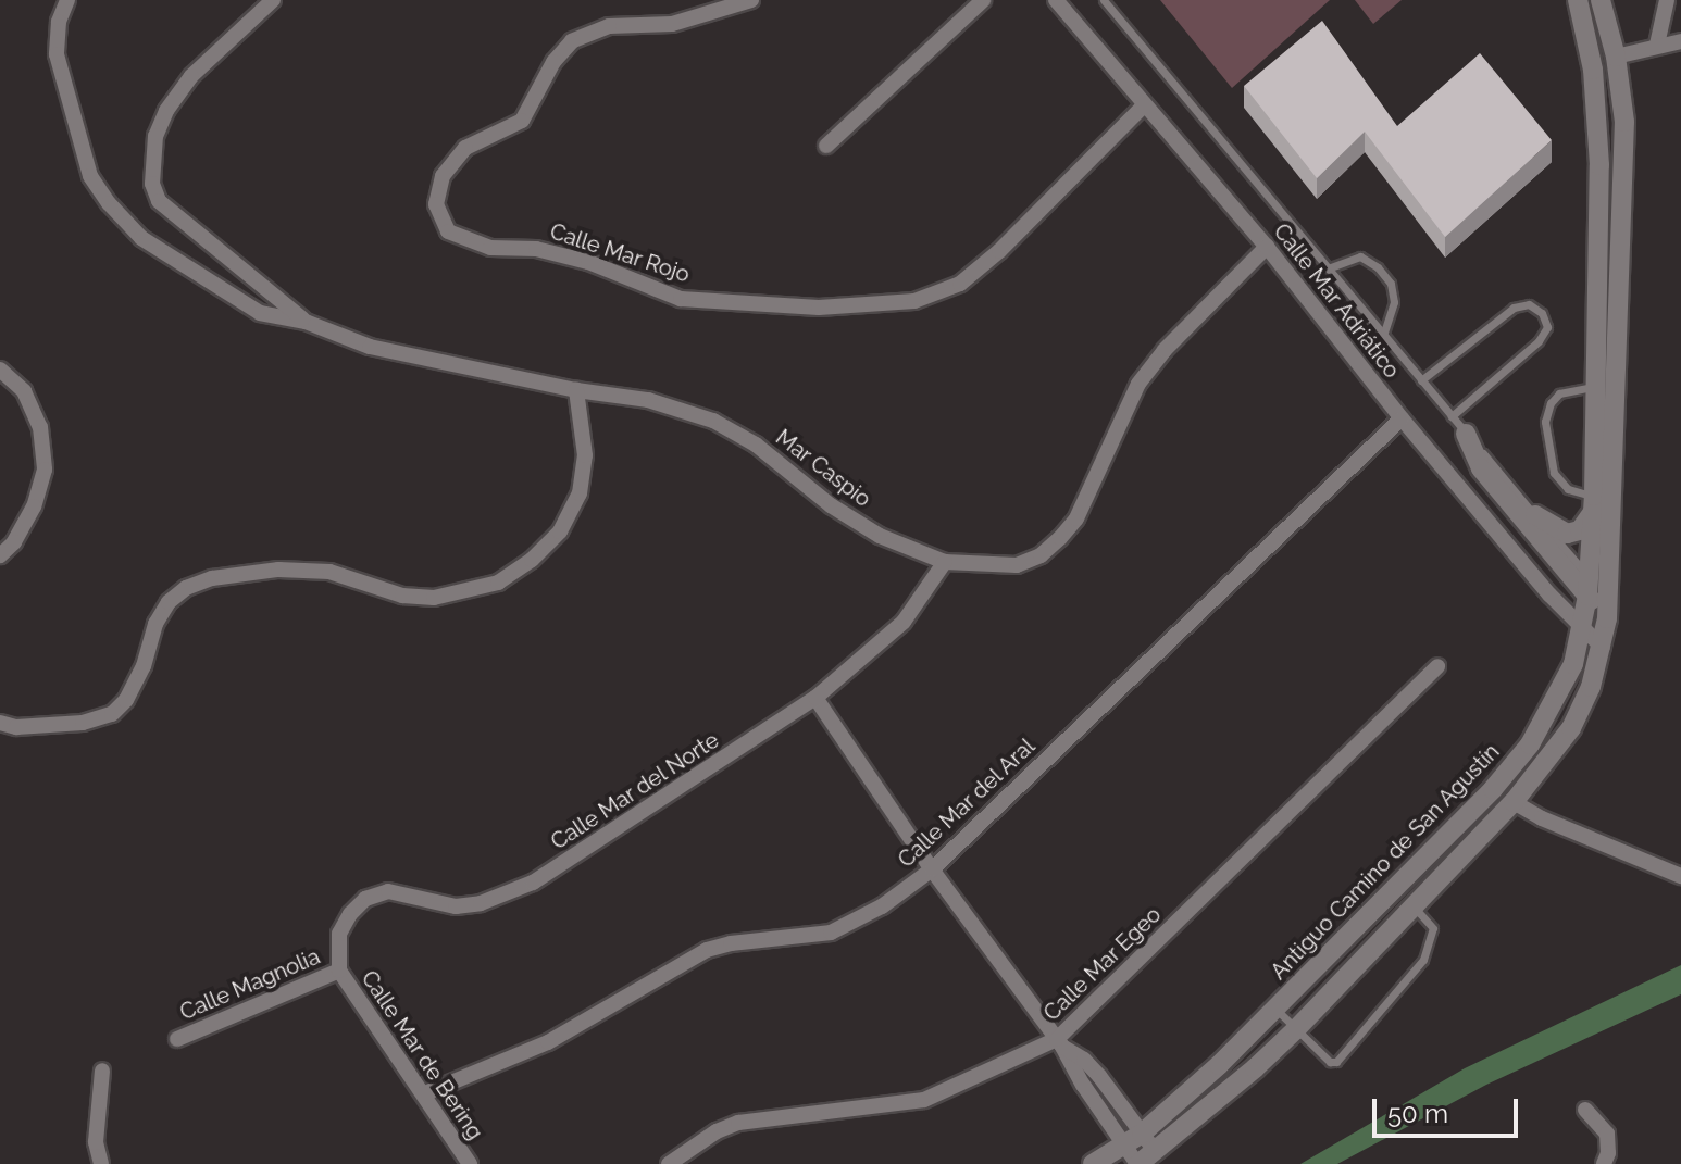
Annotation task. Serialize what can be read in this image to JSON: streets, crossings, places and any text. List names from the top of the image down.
{
  "streets": {
    "street": [
      "Calle Mar Rojo",
      "Calle Mar Adriático",
      "Mar Caspio",
      "Calle Mar del Norte",
      "Calle Mar del Aral",
      "Antiguo Camino de San Agustín",
      "Calle Mar Egeo",
      "Calle Magnolia",
      "Calle Mar de Bering"
    ]
  },
  "crossings": [
    ["Calle Mar Rojo", "Calle Mar Adriático"],
    ["Calle Mar Adriático", "Mar Caspio"],
    ["Calle Mar Adriático", "Calle Mar del Aral"],
    ["Calle Mar Adriático", "Antiguo Camino de San Agustín"],
    ["Mar Caspio", "Calle Mar del Norte"],
    ["Calle Mar del Norte", "Calle Magnolia"],
    ["Calle Mar del Norte", "Calle Mar de Bering"],
    ["Calle Mar del Aral", "Calle Mar de Bering"],
    ["Calle Magnolia", "Calle Mar de Bering"]
  ],
  "scale_bar": "50 m"
}
